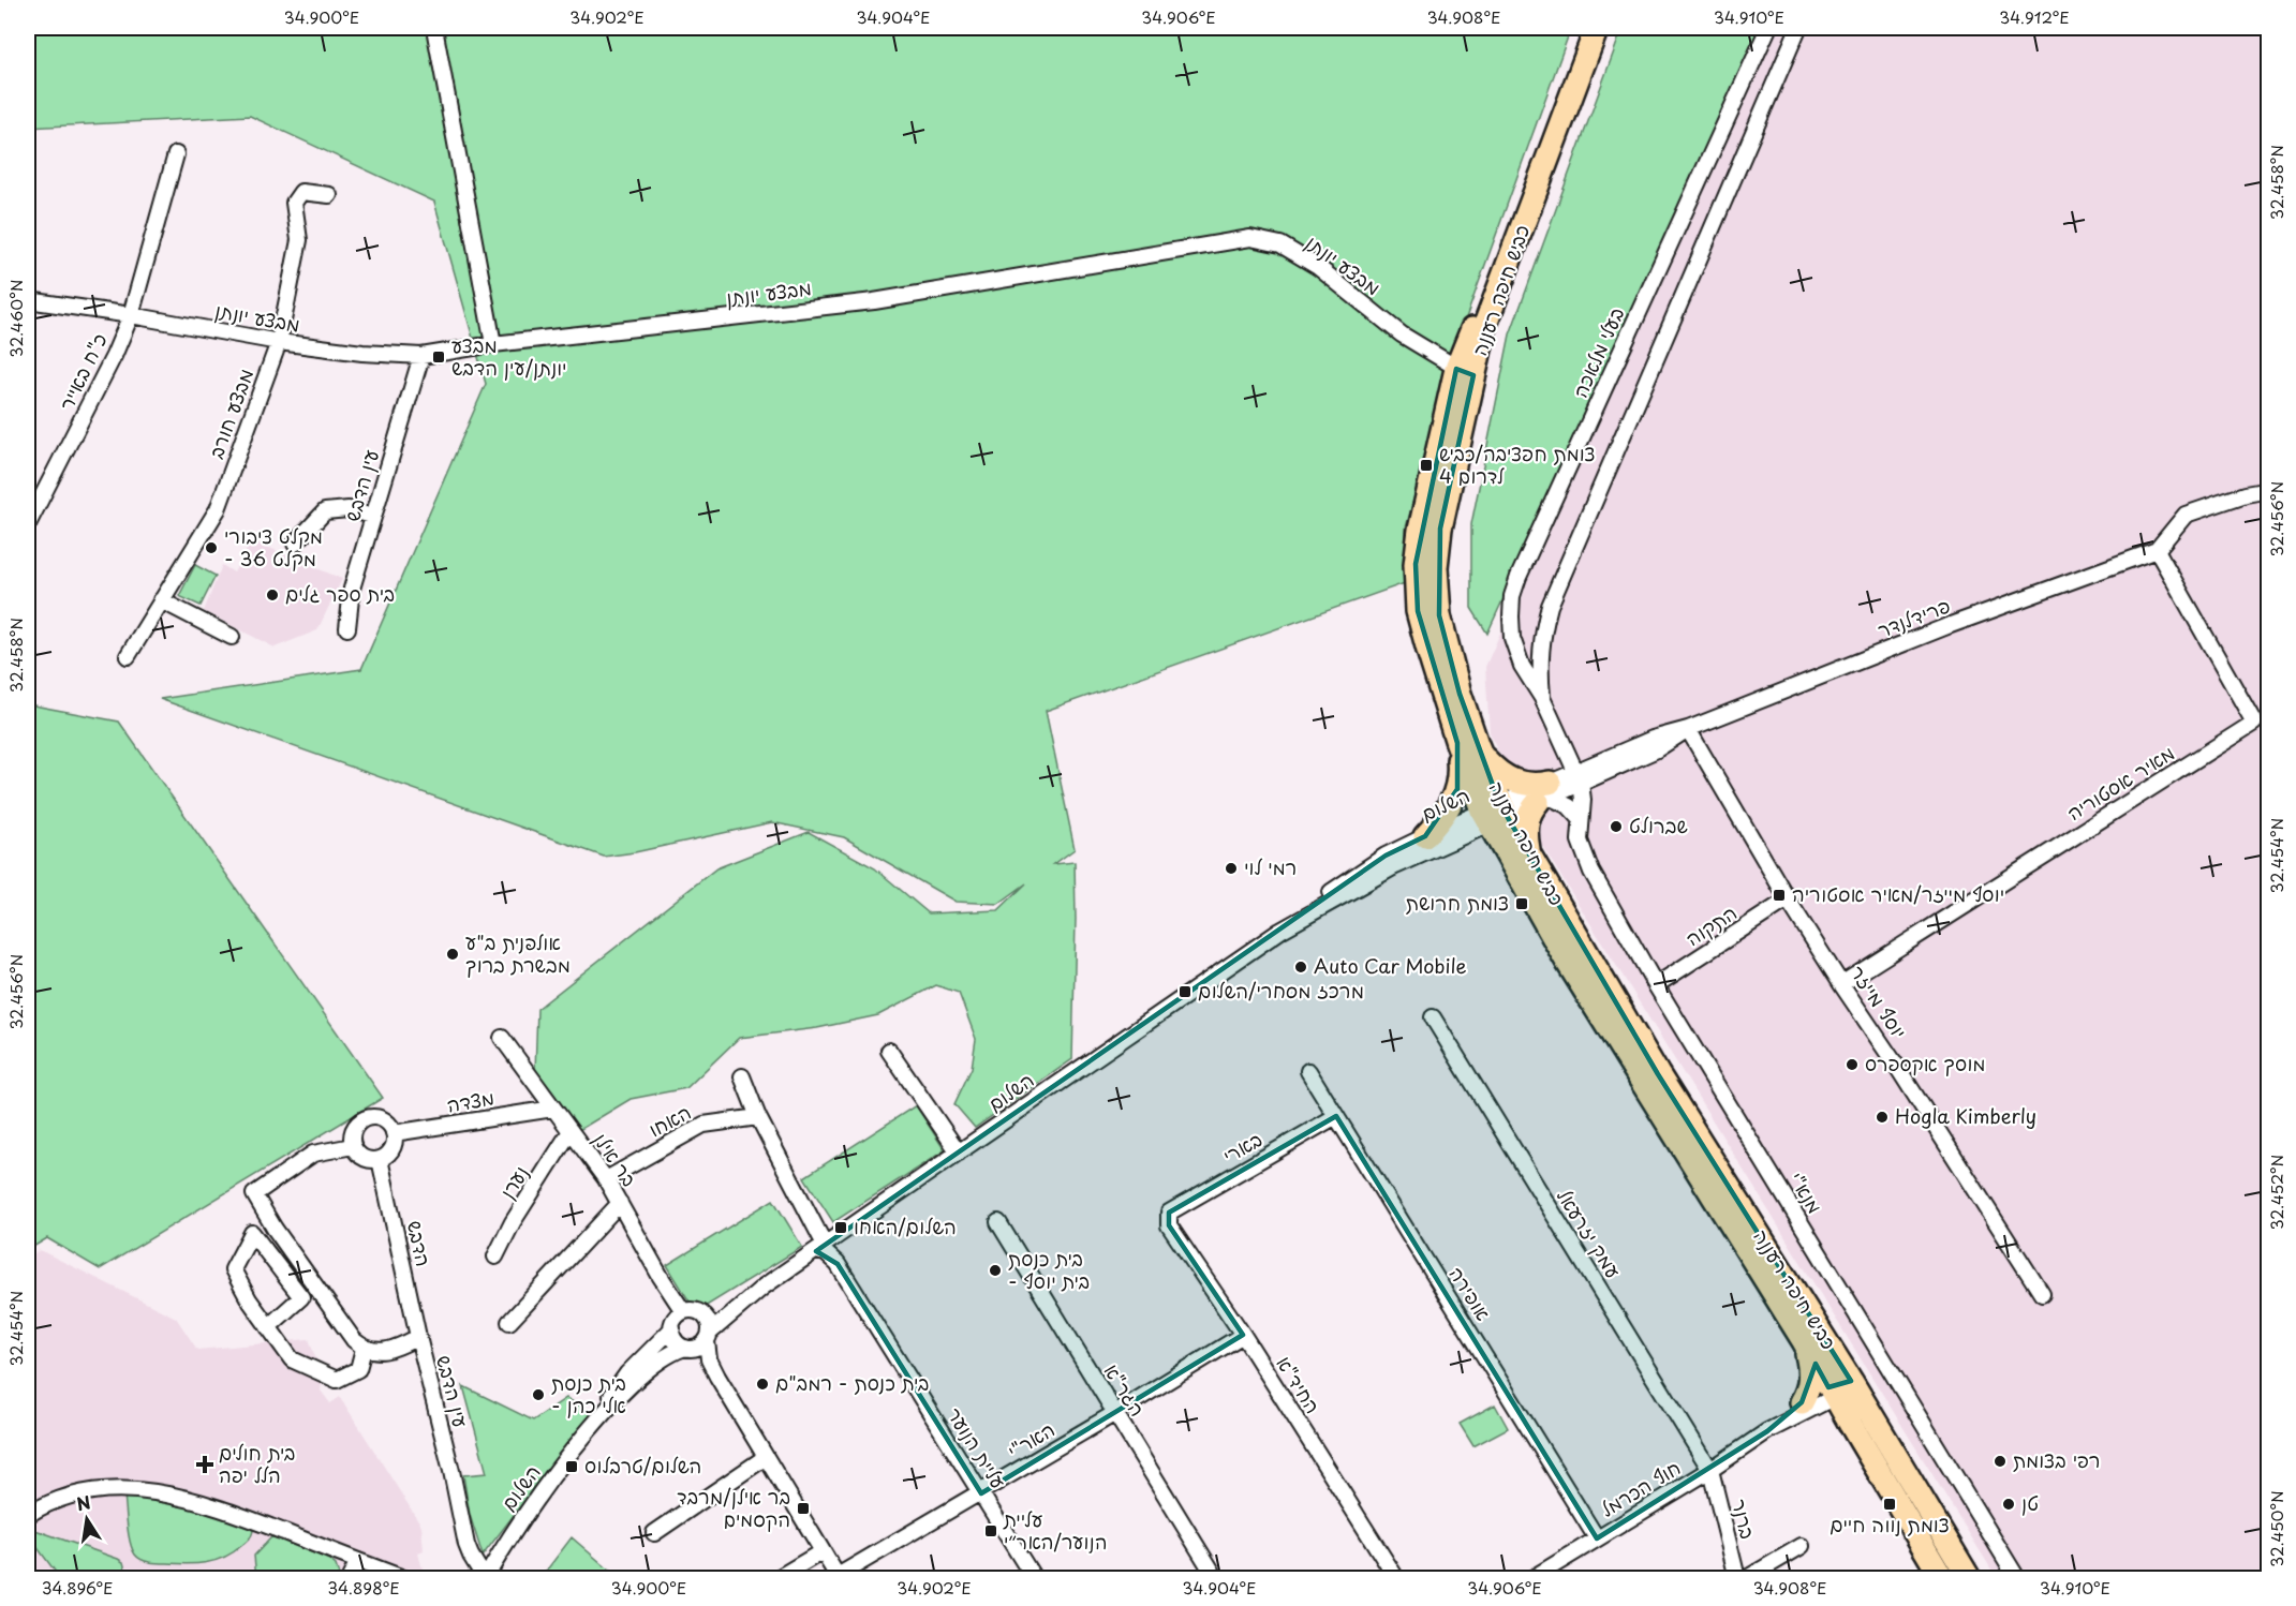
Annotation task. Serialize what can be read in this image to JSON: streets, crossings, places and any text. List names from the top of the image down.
{
  "streets": {
    "highway": ["כביש חיפה רעננה"],
    "street": [
      "מבצע יונתן",
      "בעלי מלאכה",
      "כ\"ח באייר",
      "מבצע חורב",
      "עין הדבש",
      "פרידלנדר",
      "מאיר אסטוריה",
      "השלום",
      "התקוה",
      "יוסף מייזר",
      "מצדה",
      "האחו",
      "בארי",
      "בר אילן",
      "נערן",
      "מנא\"י",
      "עמק יזרעאל",
      "הדבש",
      "אופירה",
      "החיד\"א",
      "הגר\"א",
      "האר\"י",
      "עליית הנוער",
      "חוף הכרמל",
      "ברנר"
    ]
  },
  "crossings": [
    ["מבצע יונתן", "כביש חיפה רעננה"],
    ["מבצע יונתן", "כ\"ח באייר"],
    ["מבצע יונתן", "מבצע חורב"],
    ["מבצע יונתן", "עין הדבש"],
    ["כביש חיפה רעננה", "פרידלנדר"],
    ["כביש חיפה רעננה", "השלום"],
    ["כביש חיפה רעננה", "חוף הכרמל"],
    ["בעלי מלאכה", "פרידלנדר"],
    ["בעלי מלאכה", "מנא\"י"],
    ["עין הדבש", "השלום"],
    ["עין הדבש", "הדבש"],
    ["פרידלנדר", "מאיר אסטוריה"],
    ["פרידלנדר", "השלום"],
    ["פרידלנדר", "יוסף מייזר"],
    ["פרידלנדר", "מנא\"י"],
    ["מאיר אסטוריה", "יוסף מייזר"],
    ["השלום", "בר אילן"],
    ["השלום", "עליית הנוער"],
    ["התקוה", "יוסף מייזר"],
    ["התקוה", "מנא\"י"],
    ["מצדה", "בר אילן"],
    ["מצדה", "הדבש"],
    ["האחו", "בר אילן"],
    ["בארי", "אופירה"],
    ["בארי", "החיד\"א"],
    ["בר אילן", "נערן"],
    ["עמק יזרעאל", "חוף הכרמל"],
    ["עמק יזרעאל", "ברנר"],
    ["אופירה", "חוף הכרמל"],
    ["החיד\"א", "האר\"י"],
    ["הגר\"א", "האר\"י"],
    ["האר\"י", "עליית הנוער"],
    ["חוף הכרמל", "ברנר"]
  ],
  "places": {
    "transit": [
      "מבצע יונתן/עין הדבש",
      "צומת חפציבה/כביש 4 לדרום",
      "יוסף מייזר/מאיר אסטוריה",
      "צומת חרושת",
      "מרכז מסחרי/השלום",
      "השלום/האחו",
      "השלום/טרבלוס",
      "צומת נווה חיים",
      "בר אילן/מרבד הקסמים",
      "עליית הנוער/האר״י"
    ],
    "other": [
      "מקלט ציבורי - מקלט 36",
      "בית ספר גלים",
      "שברולט",
      "רמי לוי",
      "אולפנית ב\"ע מבשרת ברוך",
      "Auto Car Mobile",
      "מוסך אקספרס",
      "Hogla Kimberly",
      "בית כנסת - בית יוסף",
      "בית כנסת - רמב\"ם",
      "בית כנסת - אלי כהן",
      "רפי בצומת",
      "טן"
    ],
    "health": ["בית חולים הלל יפה"]
  },
  "north": "top",
  "coordinates": [
    "34.900°E",
    "34.902°E",
    "34.904°E",
    "34.906°E",
    "34.908°E",
    "34.910°E",
    "34.912°E",
    "32.458°N",
    "32.460°N",
    "32.456°N",
    "32.454°N",
    "32.452°N",
    "32.450°N",
    "34.896°E",
    "34.898°E"
  ]
}
